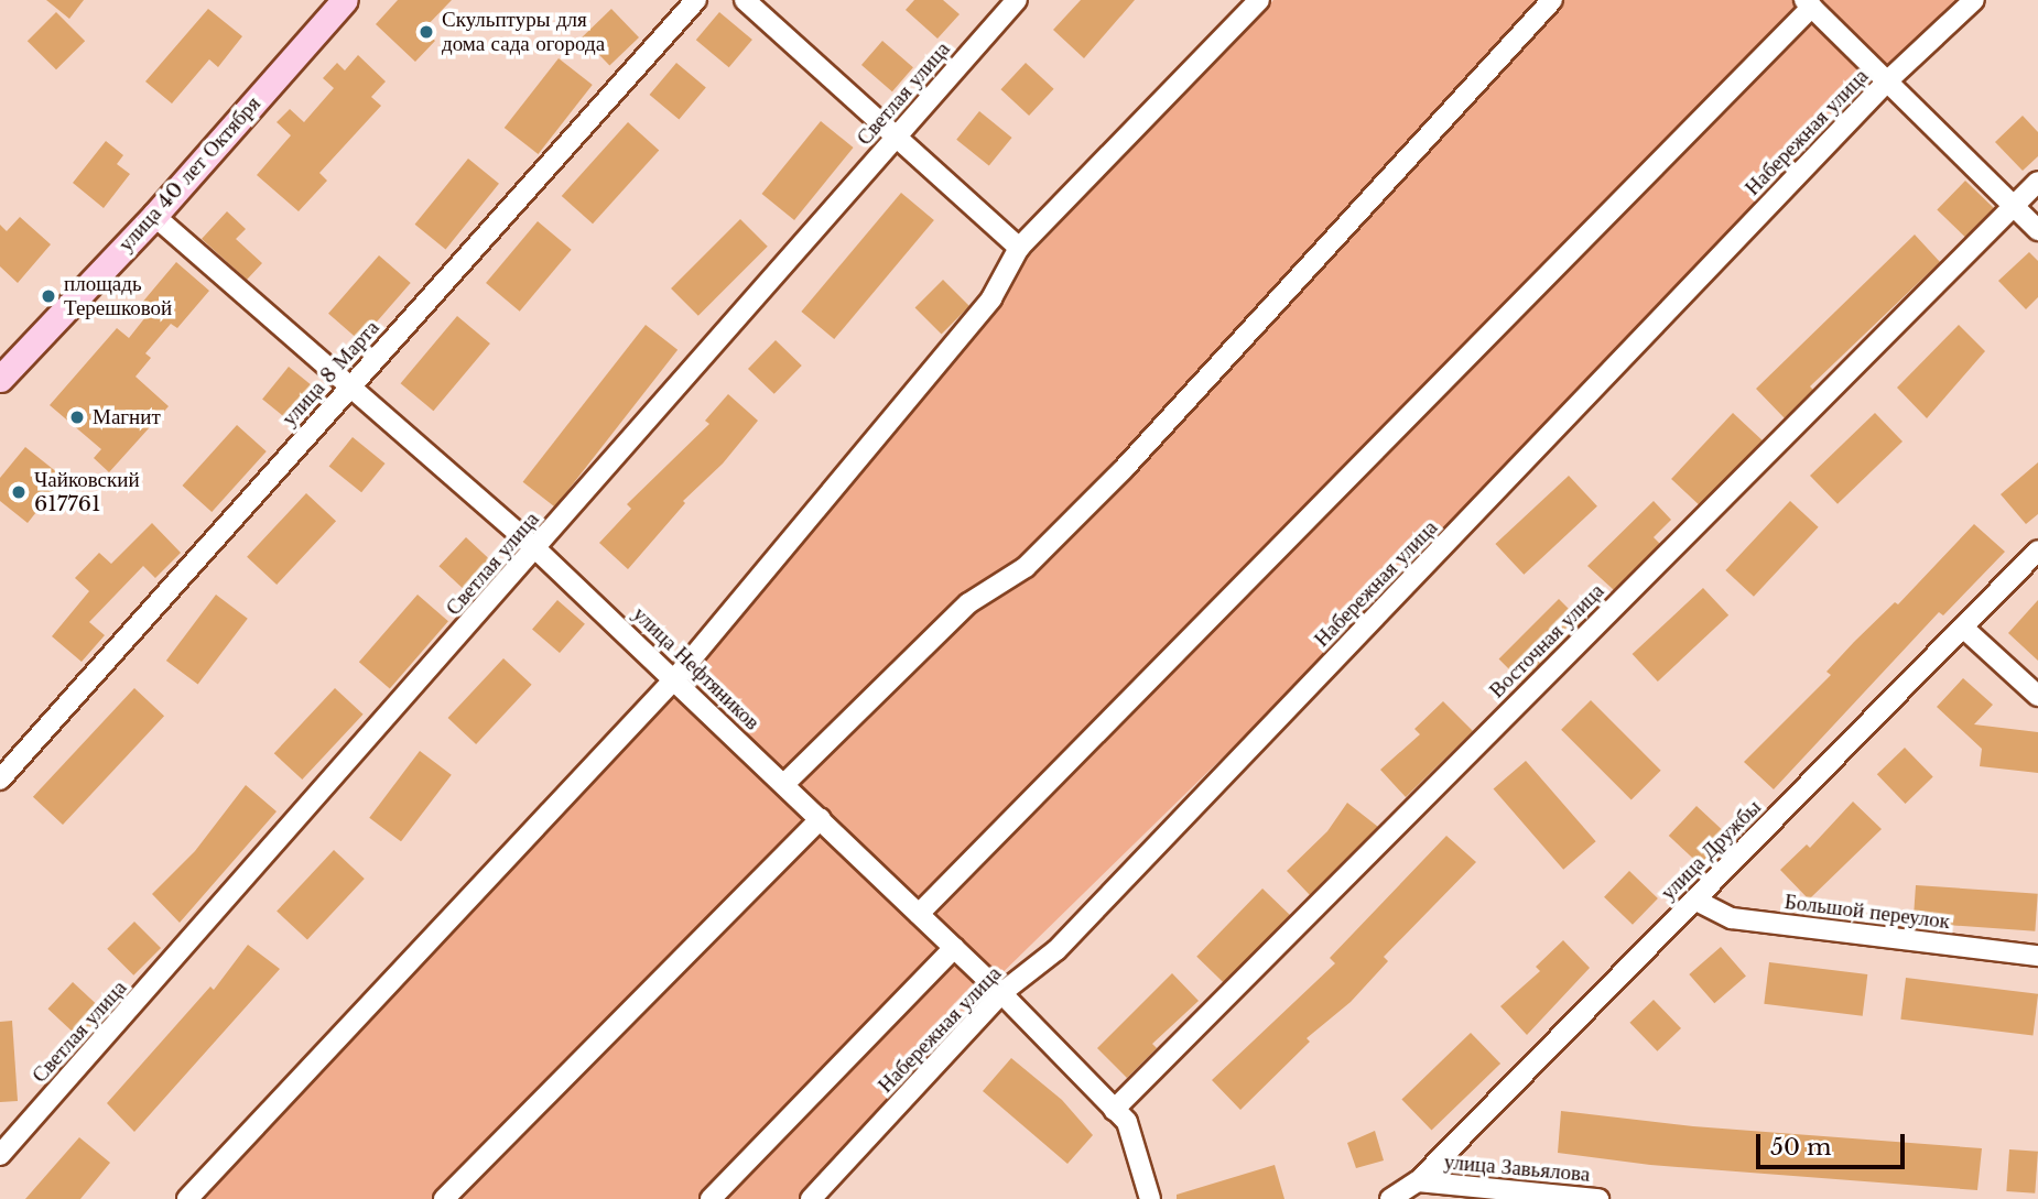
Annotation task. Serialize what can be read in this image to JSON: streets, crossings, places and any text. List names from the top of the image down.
{
  "streets": {
    "main road": ["улица 40 лет Октября"],
    "street": [
      "Светлая улица",
      "Набережная улица",
      "улица 8 Марта",
      "Восточная улица",
      "улица Нефтяников",
      "улица Дружбы",
      "Большой переулок",
      "улица Завьялова"
    ]
  },
  "crossings": [
    ["Светлая улица", "улица Нефтяников"],
    ["Набережная улица", "улица Нефтяников"],
    ["улица 40 лет Октября", "улица Нефтяников"],
    ["улица 8 Марта", "улица Нефтяников"],
    ["Восточная улица", "улица Нефтяников"],
    ["улица Дружбы", "Большой переулок"],
    ["улица Дружбы", "улица Завьялова"]
  ],
  "places": [
    "Скульптуры для дома сада огорода",
    "площадь Терешковой",
    "Магнит",
    "Чайковский 617761"
  ],
  "scale_bar": "50 m"
}
